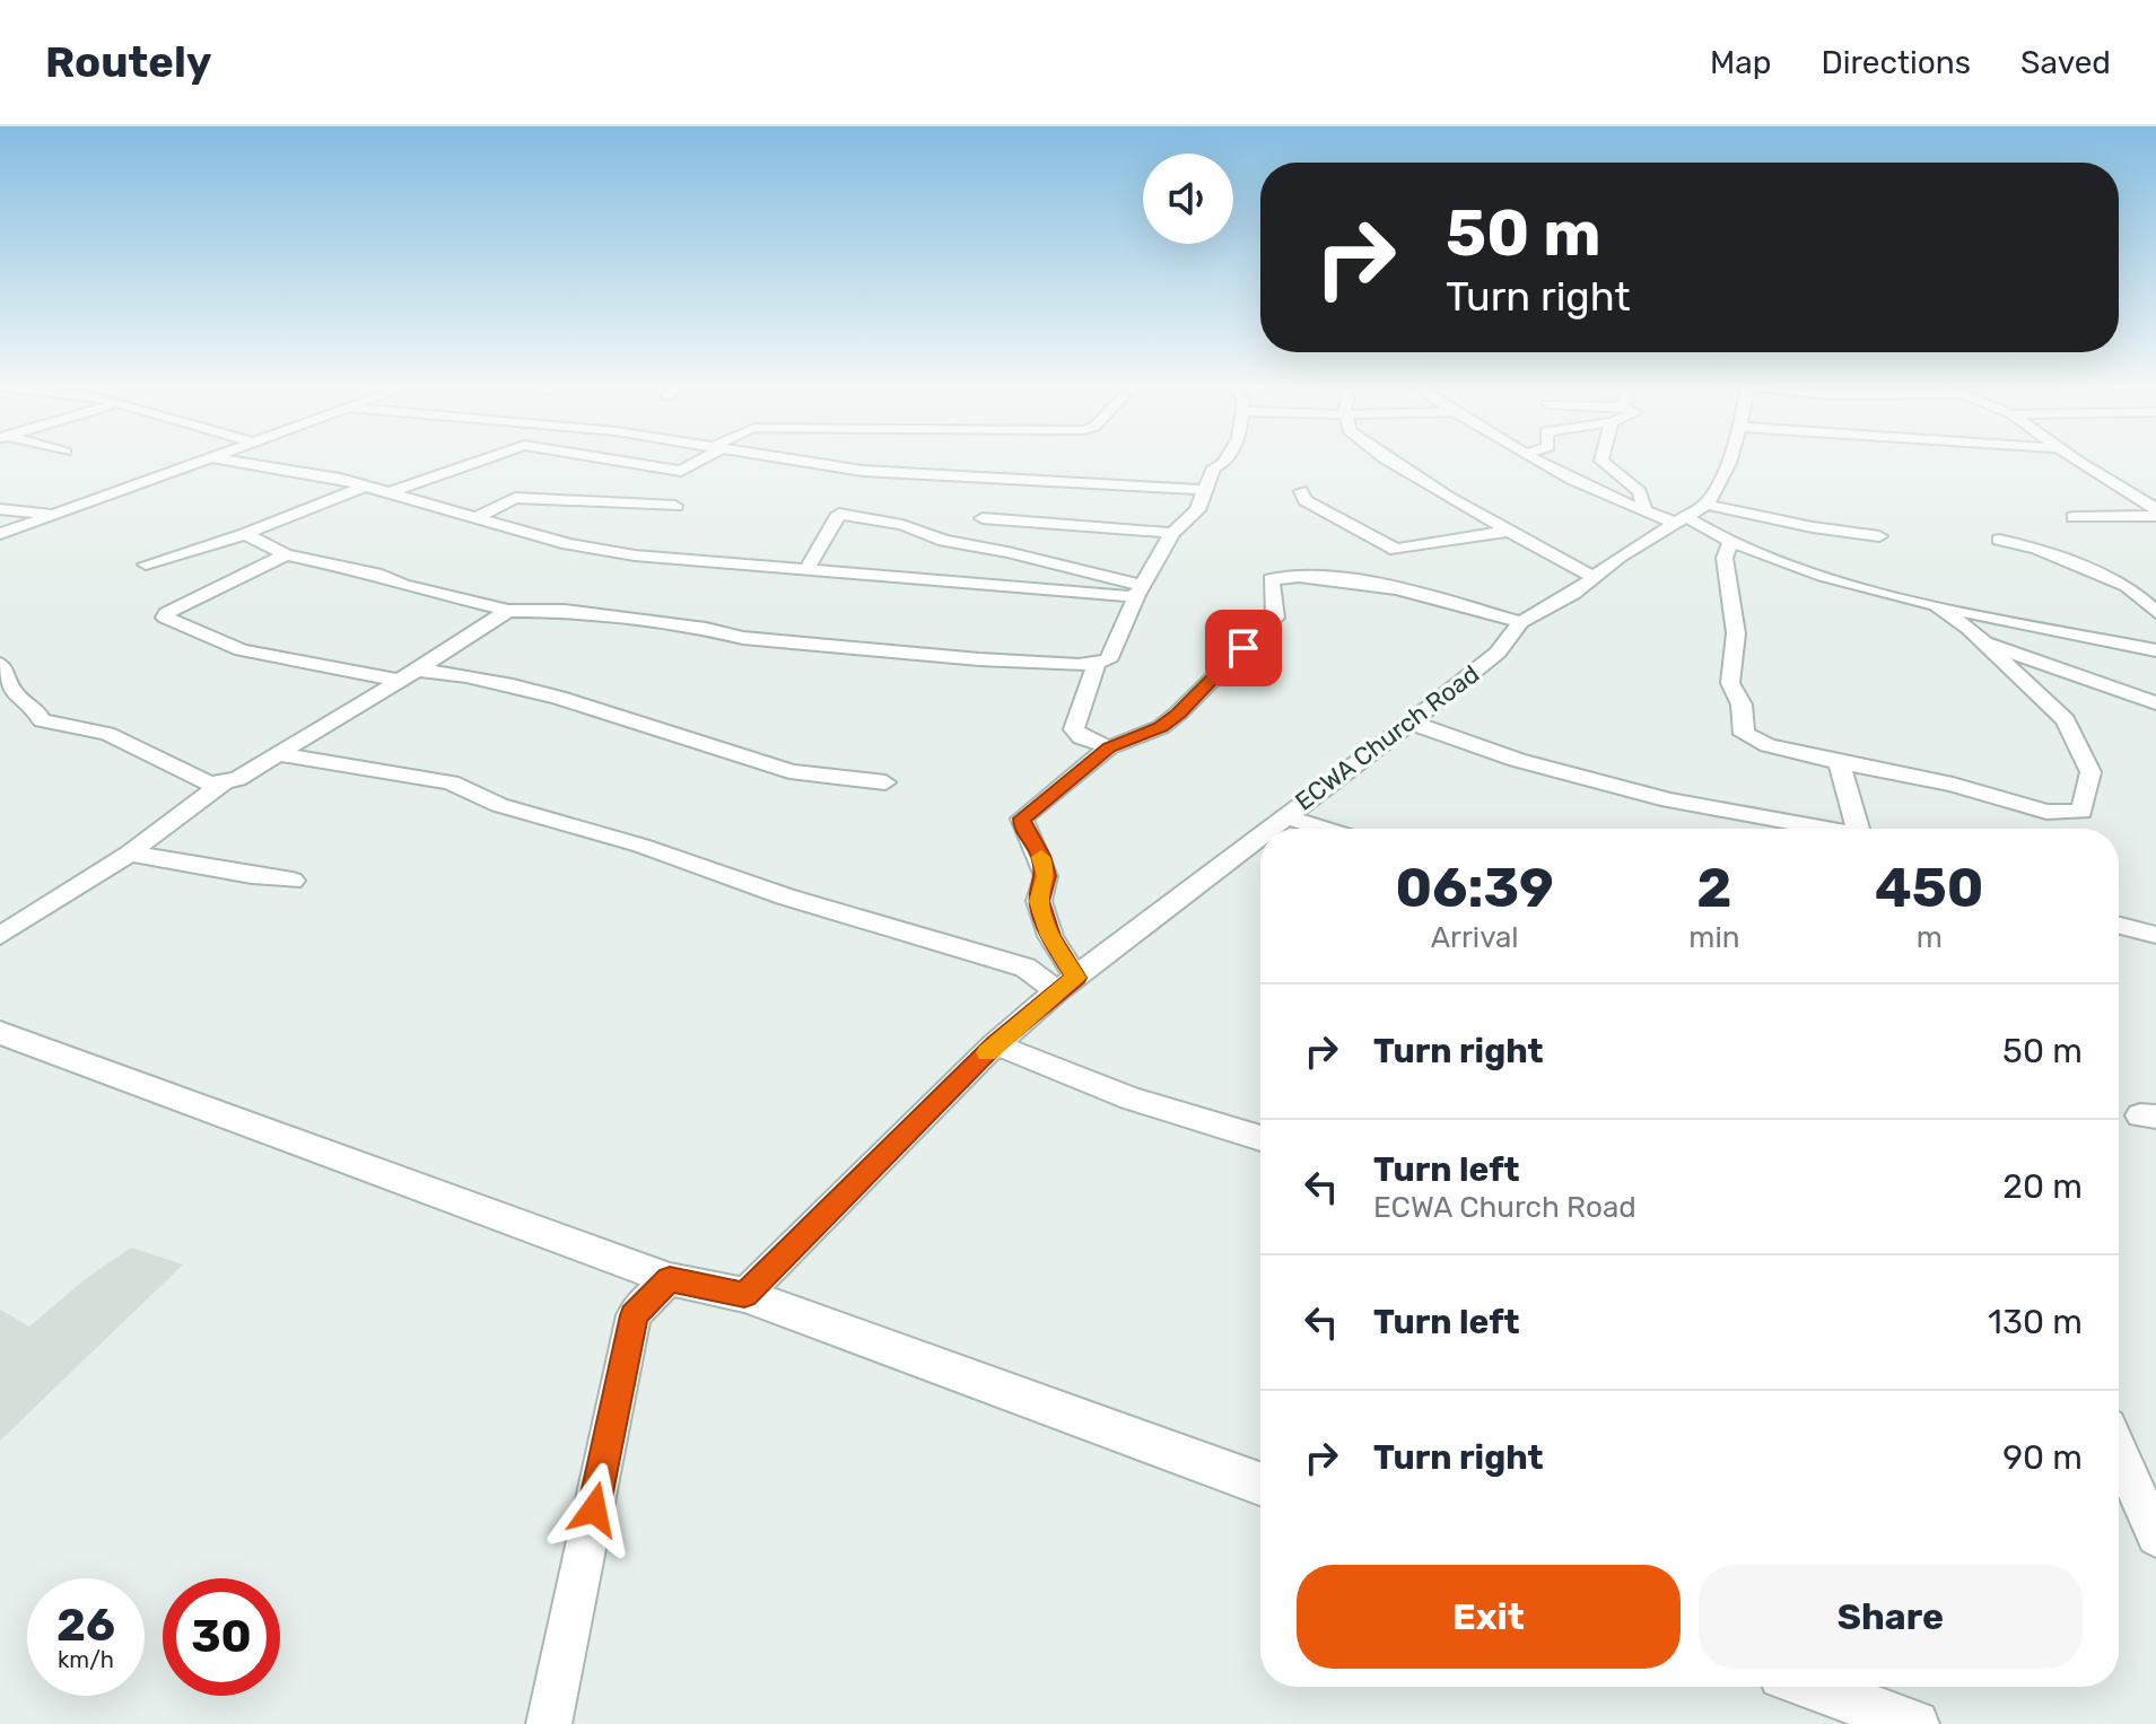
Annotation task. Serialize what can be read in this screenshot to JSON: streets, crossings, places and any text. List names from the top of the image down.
{
  "streets": {
    "street": ["ECWA Church Road"]
  },
  "page": {
    "header": "Routely",
    "nav": ["Map", "Directions", "Saved"],
    "turn": ["50 m", "Turn right"],
    "eta": [
      "06:39",
      "Arrival",
      "2",
      "min",
      "450",
      "m"
    ],
    "list": [
      {
        "name": "Turn right",
        "value": "50 m"
      },
      {
        "name": "Turn left",
        "note": "ECWA Church Road",
        "value": "20 m"
      },
      {
        "name": "Turn left",
        "value": "130 m"
      },
      {
        "name": "Turn right",
        "value": "90 m"
      }
    ],
    "buttons": ["Exit", "Share"],
    "speed": "26 km/h",
    "limit": "30"
  }
}
